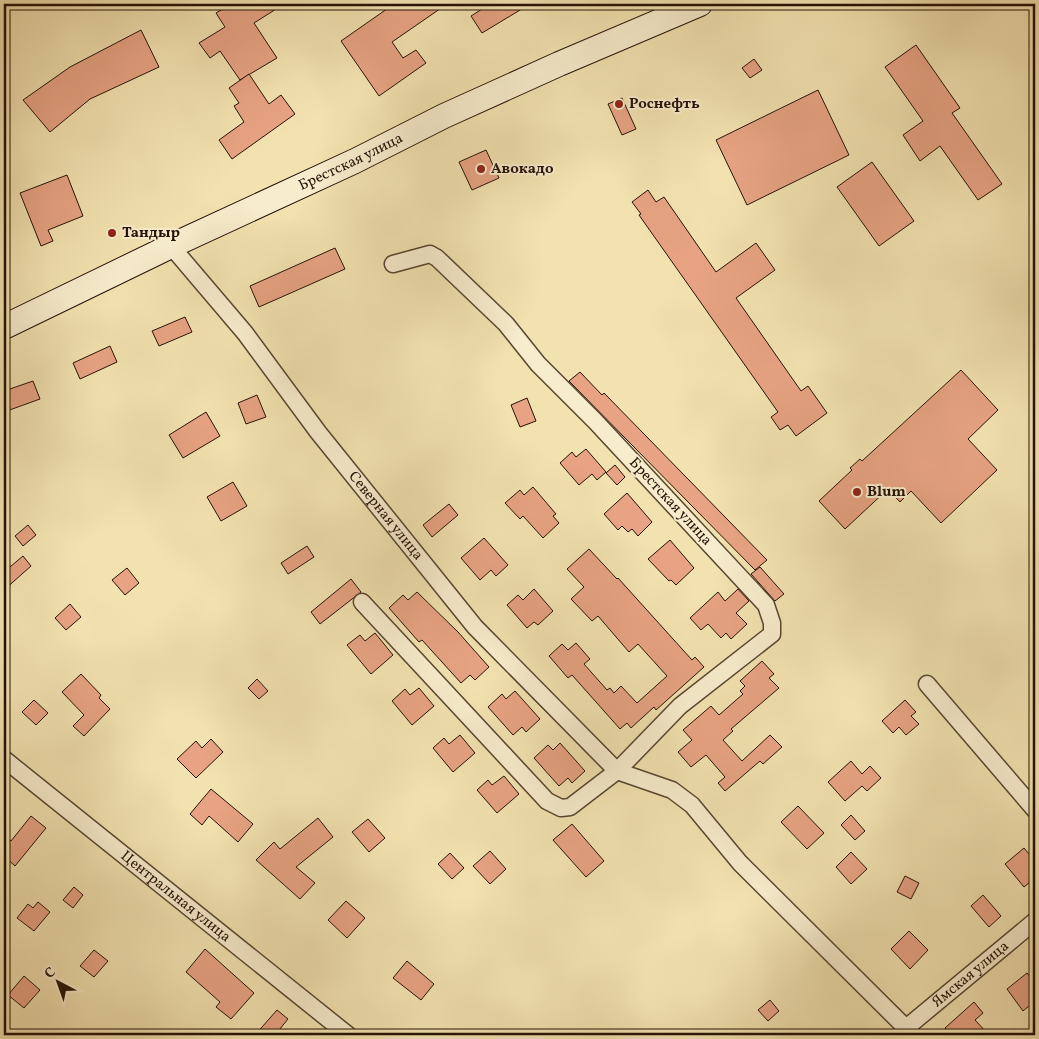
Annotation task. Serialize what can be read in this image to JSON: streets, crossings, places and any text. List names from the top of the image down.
{
  "streets": {
    "main road": ["Брестская улица"],
    "street": ["Северная улица", "Центральная улица", "Ямская улица"]
  },
  "crossings": [
    ["Брестская улица", "Северная улица"]
  ],
  "places": [
    "Роснефть",
    "Авокадо",
    "Тандыр",
    "Blum"
  ],
  "north": "top left"
}
